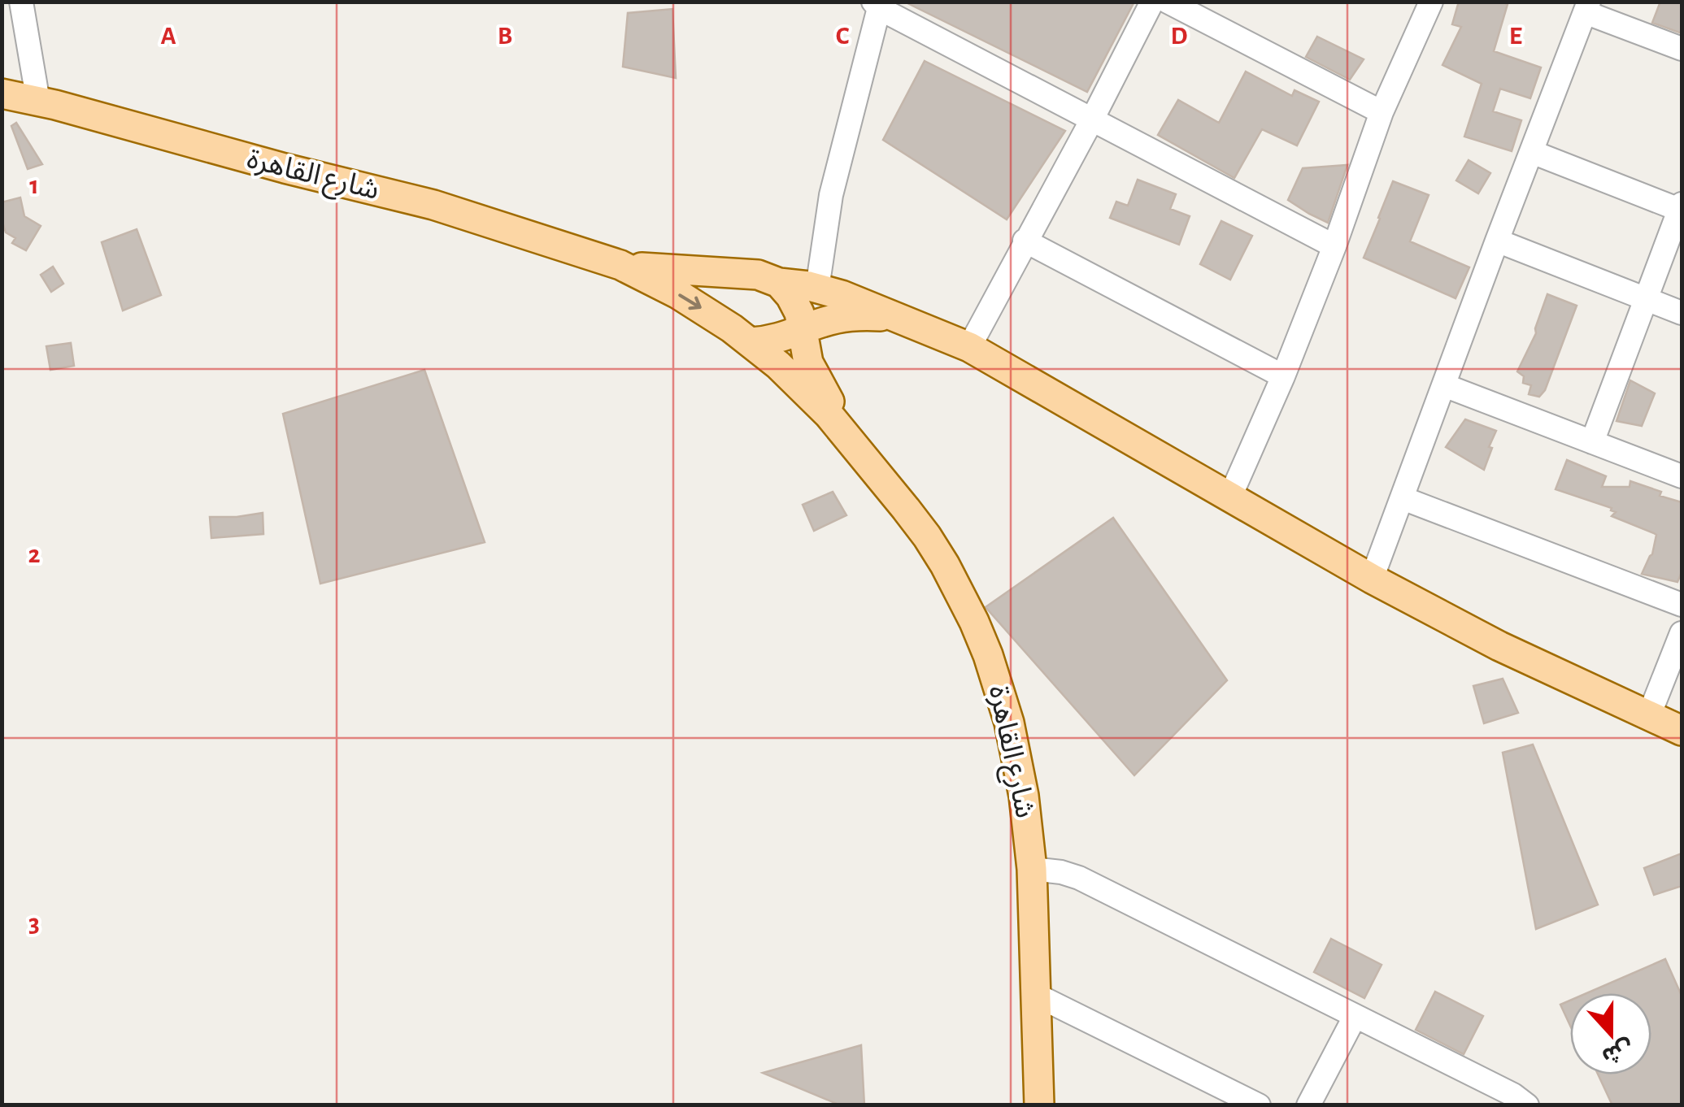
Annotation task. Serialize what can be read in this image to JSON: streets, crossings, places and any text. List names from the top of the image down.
{
  "streets": {
    "main road": ["شارع القاهرة"]
  },
  "north": "bottom",
  "grid": {
    "columns": [
      "A",
      "B",
      "C",
      "D",
      "E"
    ],
    "rows": ["1", "2", "3"]
  }
}
